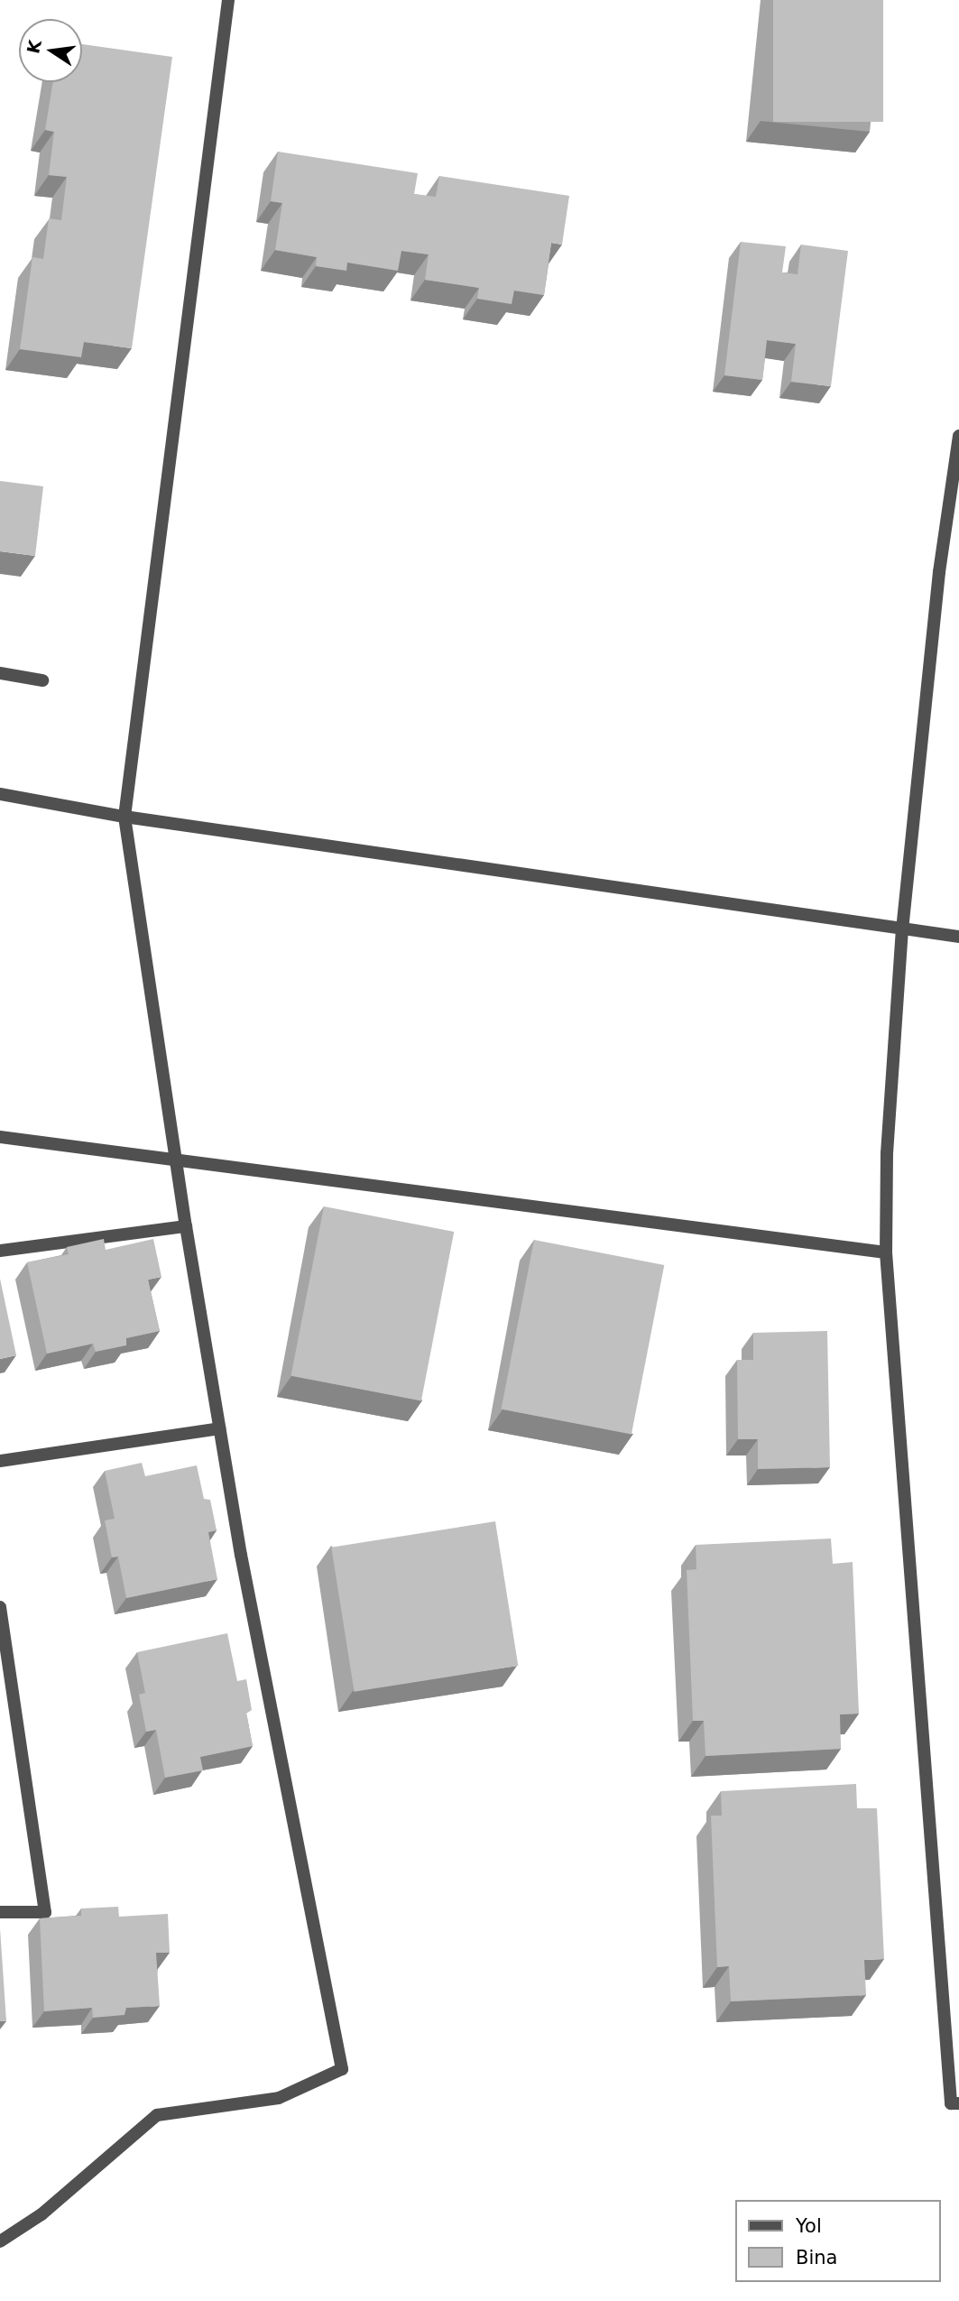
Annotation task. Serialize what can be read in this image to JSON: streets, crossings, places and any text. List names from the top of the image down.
{
  "legend": ["Yol", "Bina"],
  "north": "left"
}
